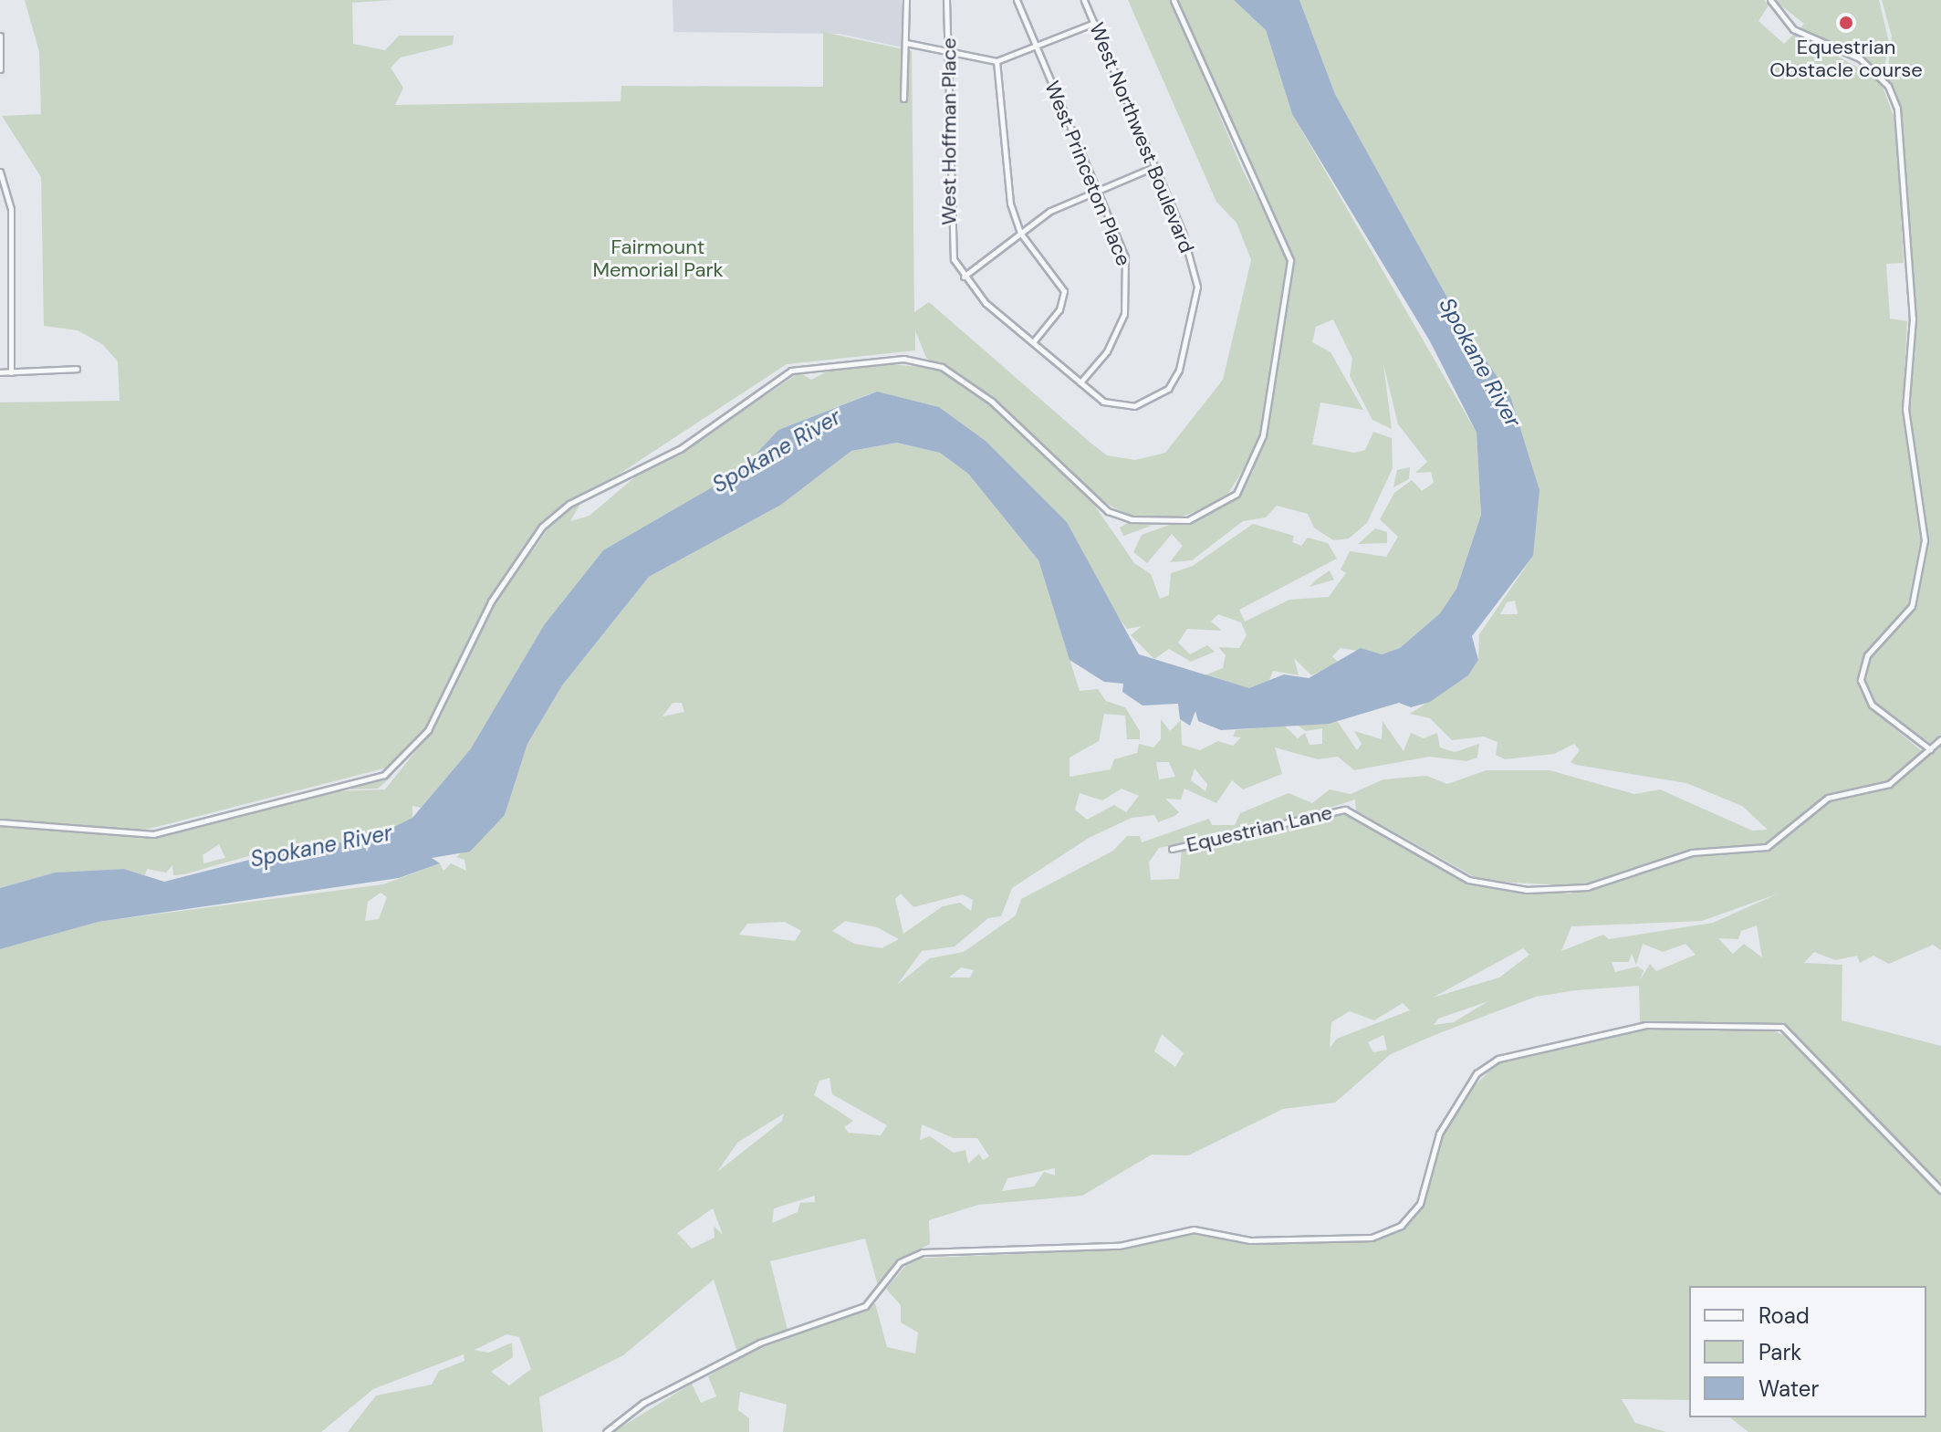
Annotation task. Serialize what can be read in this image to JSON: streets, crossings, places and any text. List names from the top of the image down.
{
  "streets": {
    "street": [
      "West Hoffman Place",
      "West Northwest Boulevard",
      "West Princeton Place",
      "Equestrian Lane"
    ]
  },
  "crossings": [
    ["West Hoffman Place", "West Northwest Boulevard"],
    ["West Hoffman Place", "West Princeton Place"],
    ["West Northwest Boulevard", "West Princeton Place"]
  ],
  "water": ["Spokane River"],
  "parks": ["Fairmount Memorial Park"],
  "places": ["Equestrian Obstacle course"],
  "legend": ["Road", "Park", "Water"]
}
